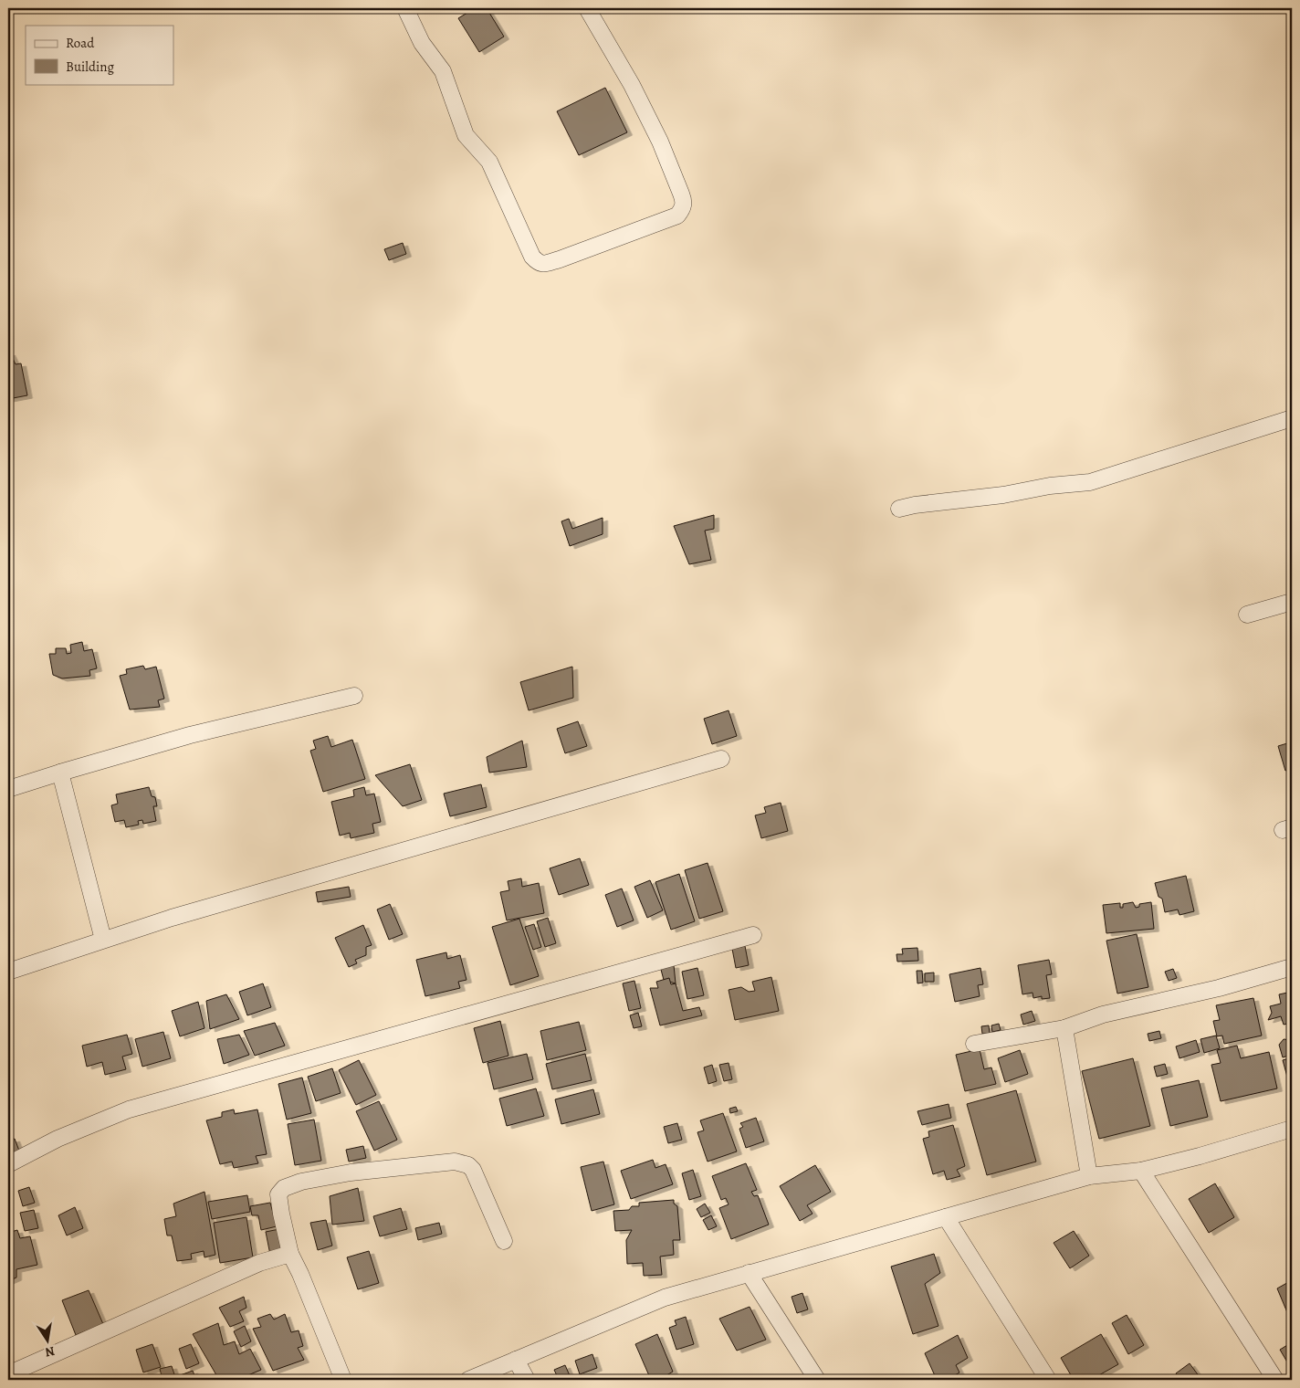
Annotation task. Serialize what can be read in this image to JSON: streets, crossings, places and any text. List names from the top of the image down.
{
  "legend": ["Road", "Building"],
  "north": "bottom"
}
